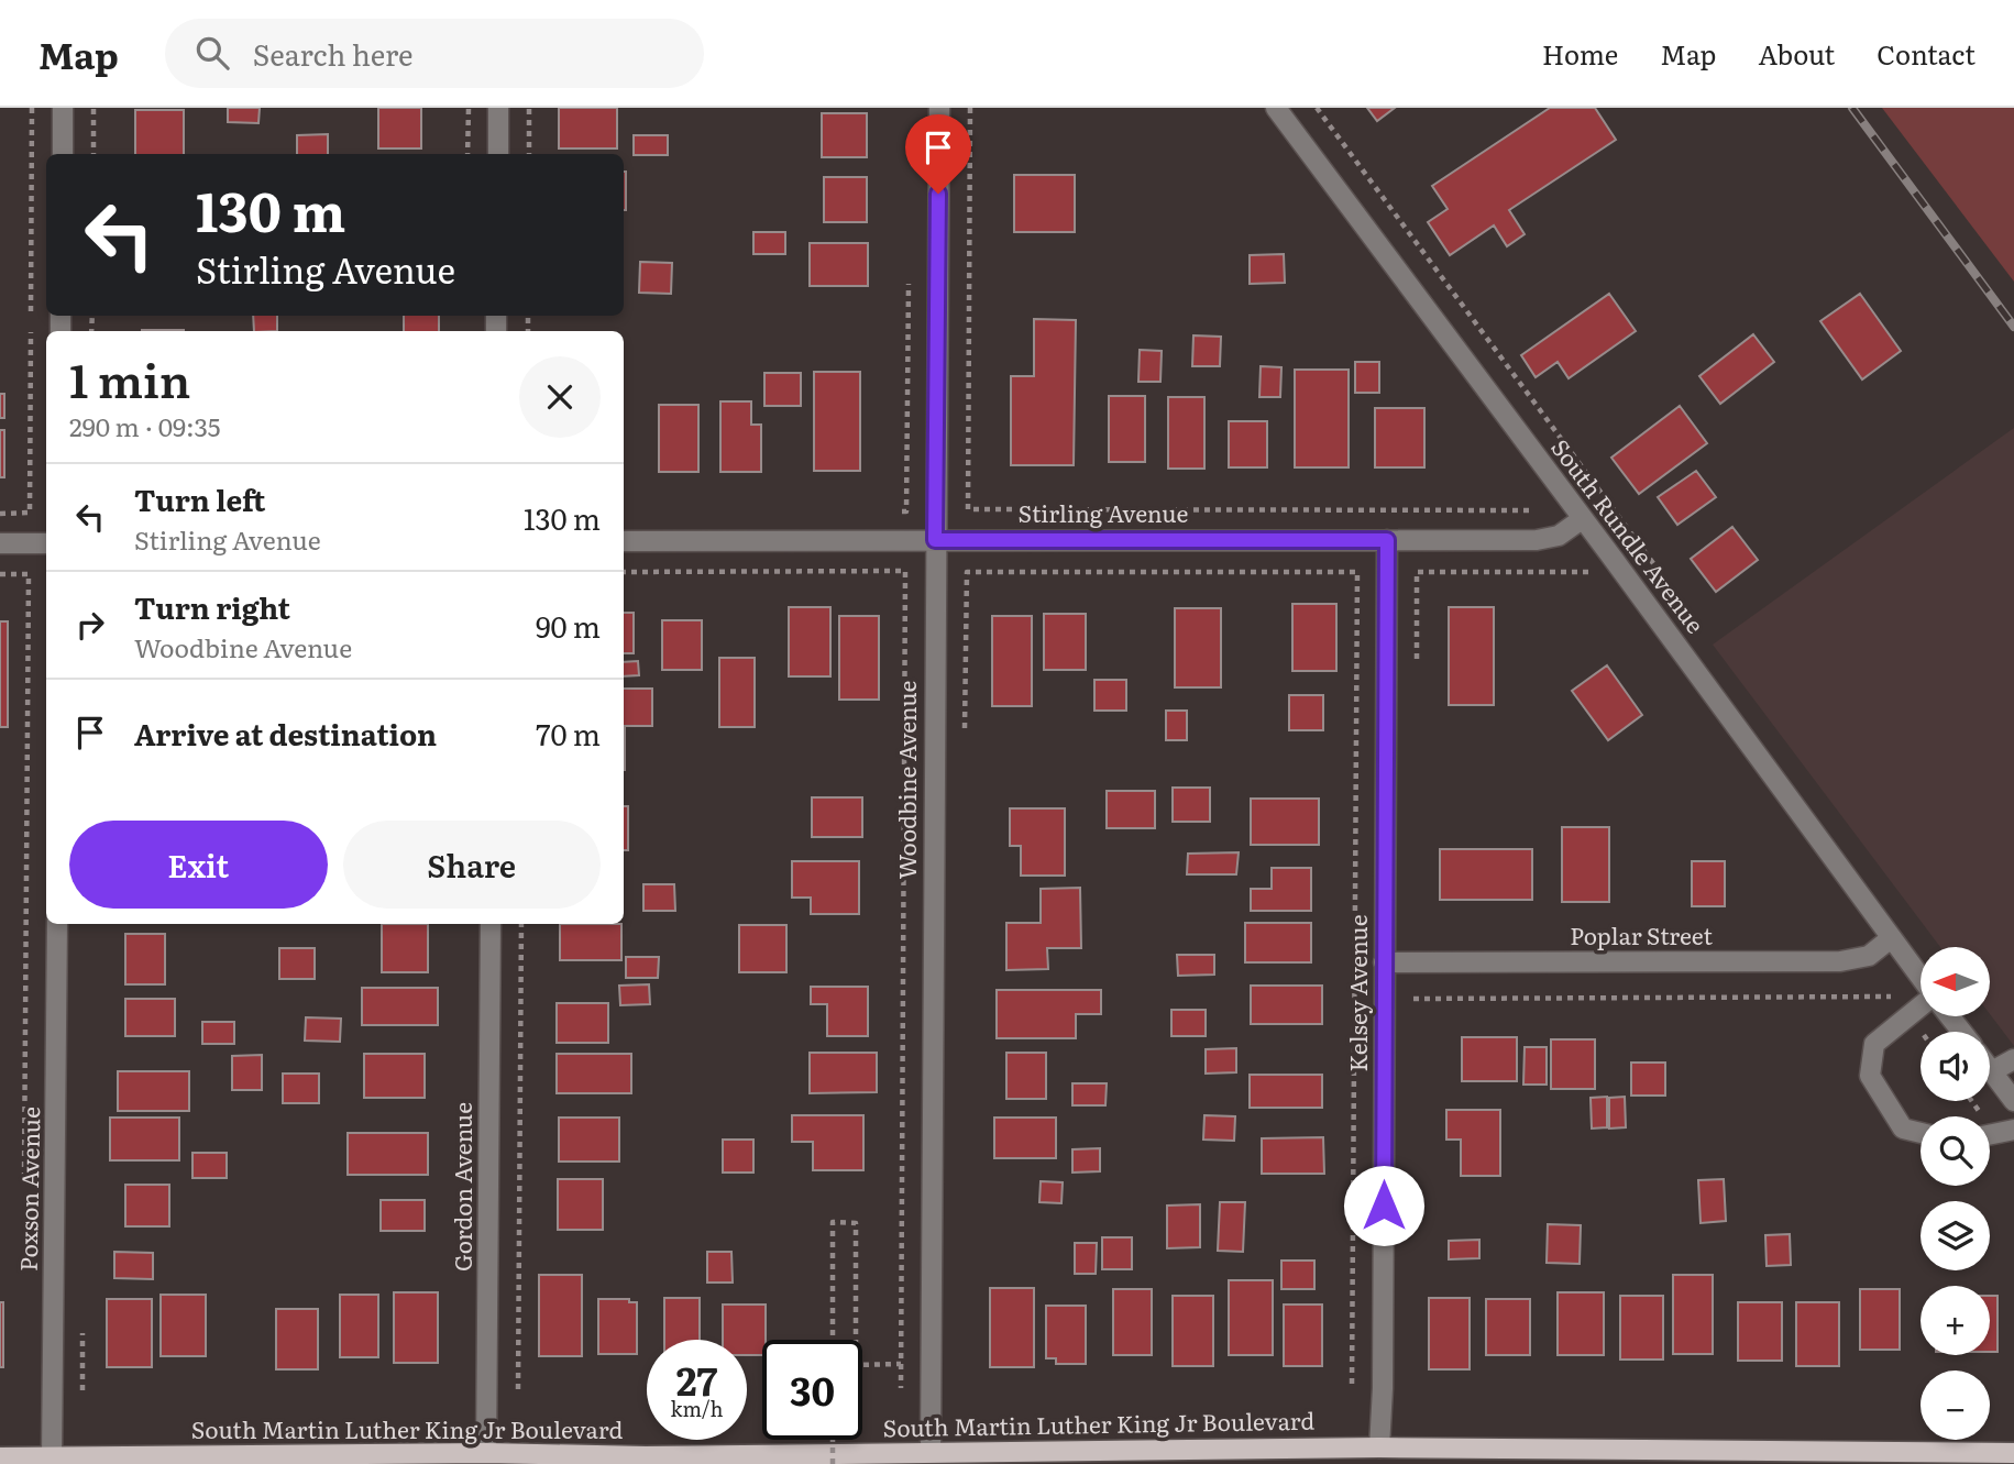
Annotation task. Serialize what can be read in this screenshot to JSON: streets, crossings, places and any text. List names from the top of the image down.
{
  "streets": {
    "main road": ["South Martin Luther King Jr Boulevard"],
    "street": [
      "Stirling Avenue",
      "South Rundle Avenue",
      "Woodbine Avenue",
      "Poplar Street",
      "Kelsey Avenue",
      "Gordon Avenue",
      "Poxson Avenue"
    ]
  },
  "crossings": [
    ["Stirling Avenue", "South Rundle Avenue"],
    ["Stirling Avenue", "Woodbine Avenue"],
    ["Stirling Avenue", "Kelsey Avenue"],
    ["South Rundle Avenue", "Poplar Street"],
    ["Woodbine Avenue", "South Martin Luther King Jr Boulevard"],
    ["Poplar Street", "Kelsey Avenue"],
    ["Kelsey Avenue", "South Martin Luther King Jr Boulevard"],
    ["Gordon Avenue", "South Martin Luther King Jr Boulevard"],
    ["Poxson Avenue", "South Martin Luther King Jr Boulevard"]
  ],
  "north": "left",
  "page": {
    "header": "Map",
    "search": "Search here",
    "nav": [
      "Home",
      "Map",
      "About",
      "Contact"
    ],
    "turn": ["130 m", "Stirling Avenue"],
    "heading": ["1 min", "290 m · 09:35"],
    "list": [
      {
        "name": "Turn left",
        "note": "Stirling Avenue",
        "value": "130 m"
      },
      {
        "name": "Turn right",
        "note": "Woodbine Avenue",
        "value": "90 m"
      },
      {
        "name": "Arrive at destination",
        "value": "70 m"
      }
    ],
    "buttons": ["Exit", "Share"],
    "map_buttons": ["+", "−"],
    "speed": "27 km/h",
    "limit": "30"
  }
}
